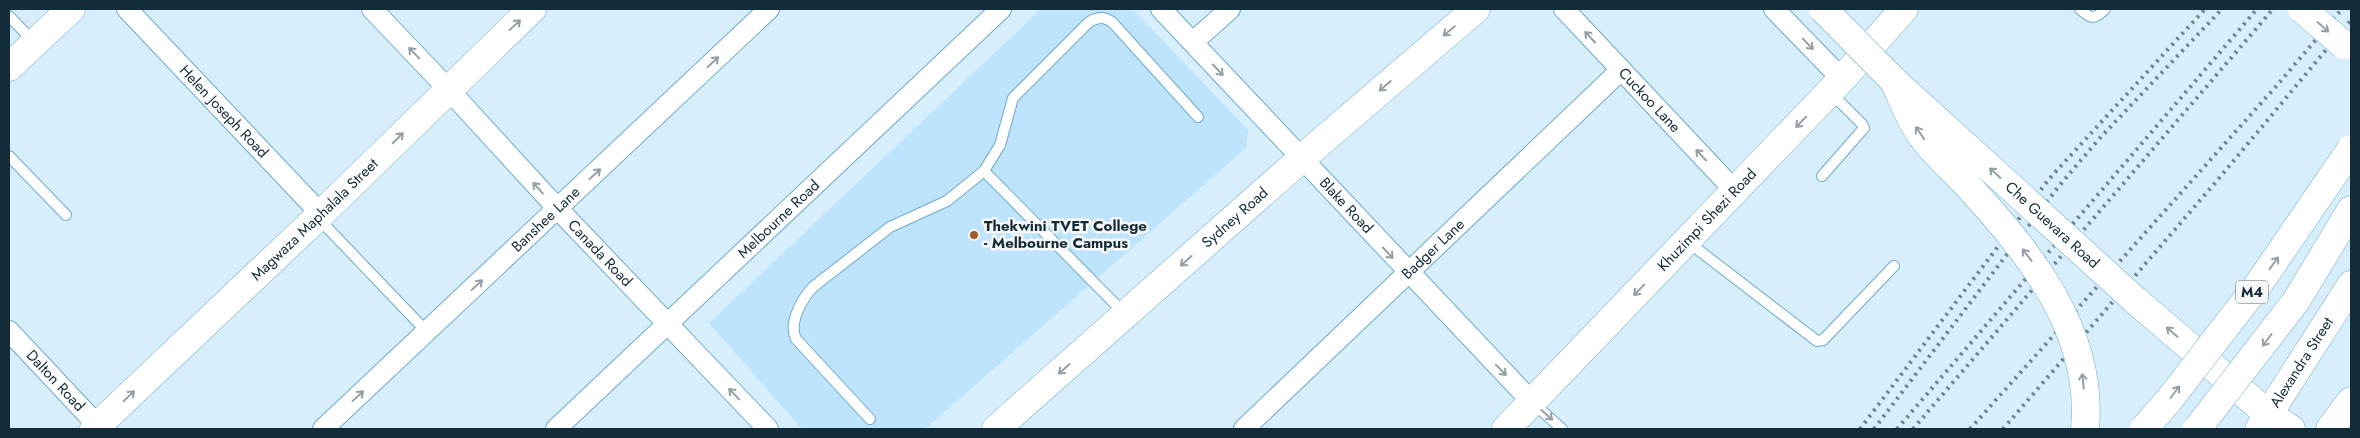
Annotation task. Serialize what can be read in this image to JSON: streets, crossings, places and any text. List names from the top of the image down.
{
  "streets": {
    "main road": [
      "Sydney Road",
      "Magwaza Maphalala Street",
      "Khuzimpi Shezi Road",
      "Che Guevara Road",
      "M4",
      "Alexandra Street"
    ],
    "street": [
      "Cuckoo Lane",
      "Helen Joseph Road",
      "Blake Road",
      "Banshee Lane",
      "Melbourne Road",
      "Badger Lane",
      "Canada Road",
      "Dalton Road"
    ]
  },
  "crossings": [
    ["Cuckoo Lane", "Khuzimpi Shezi Road"],
    ["Cuckoo Lane", "Badger Lane"],
    ["Helen Joseph Road", "Magwaza Maphalala Street"],
    ["Blake Road", "Sydney Road"],
    ["Blake Road", "Khuzimpi Shezi Road"],
    ["Blake Road", "Badger Lane"],
    ["Banshee Lane", "Canada Road"],
    ["Melbourne Road", "Canada Road"],
    ["Magwaza Maphalala Street", "Canada Road"],
    ["Magwaza Maphalala Street", "Dalton Road"],
    ["Che Guevara Road", "Alexandra Street"]
  ],
  "one_way": [
    "Blake Road",
    "Sydney Road",
    "Banshee Lane",
    "Magwaza Maphalala Street",
    "Khuzimpi Shezi Road",
    "Canada Road"
  ],
  "places": ["Thekwini TVET College - Melbourne Campus"]
}
